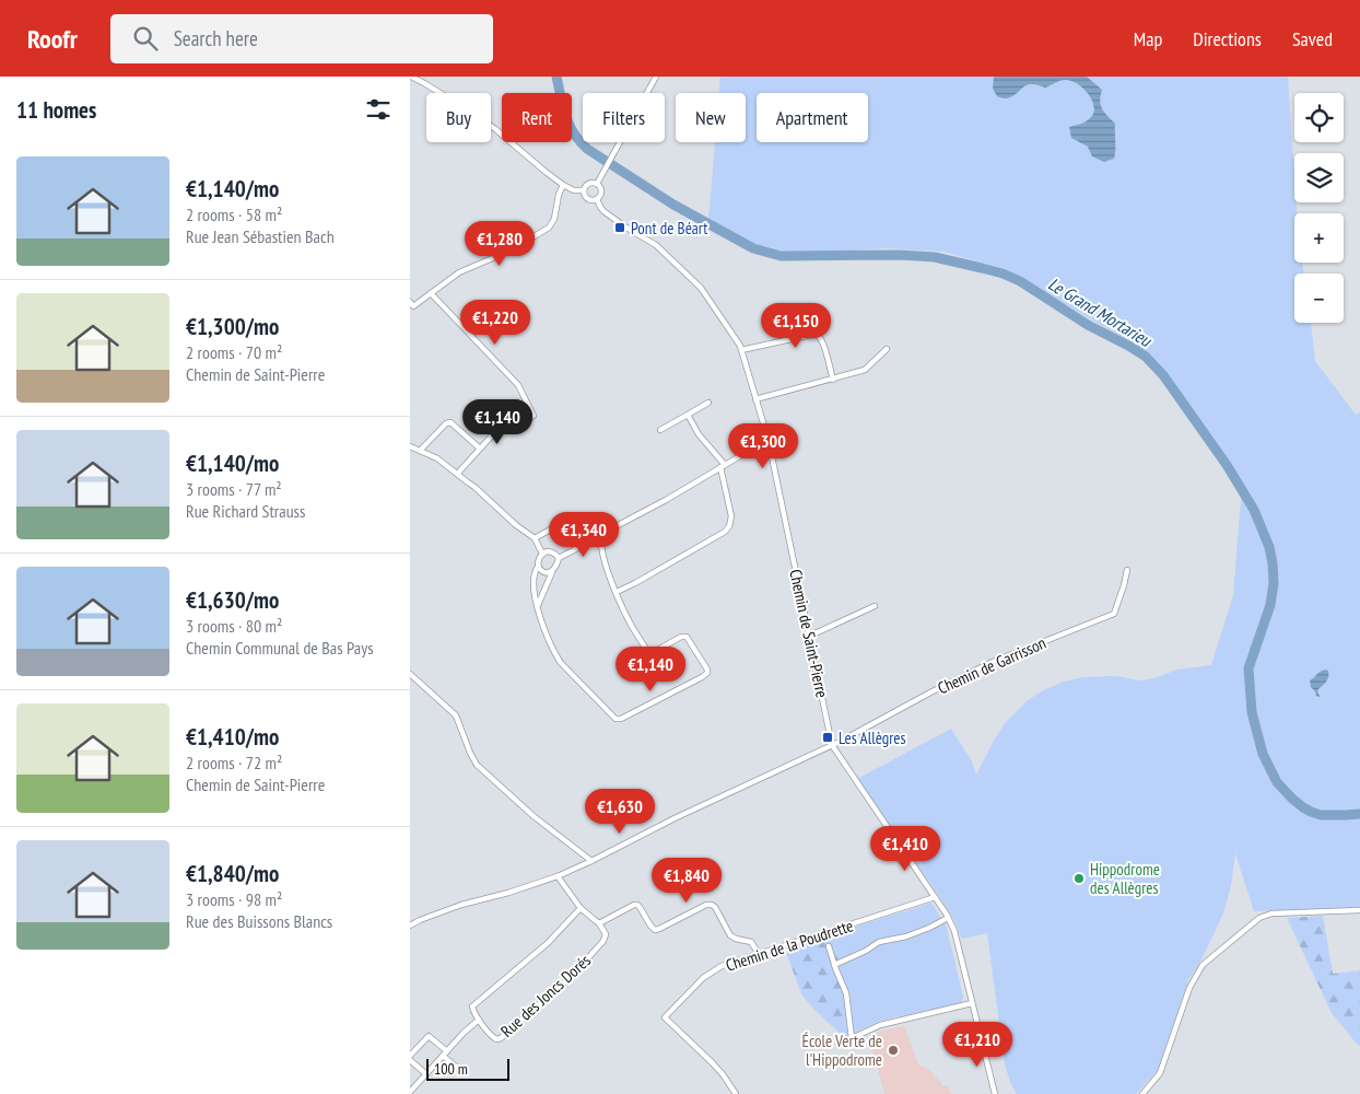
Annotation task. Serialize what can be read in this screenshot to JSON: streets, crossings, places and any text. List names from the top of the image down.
{
  "streets": {
    "street": [
      "Chemin de Saint-Pierre",
      "Chemin de Garrisson",
      "Chemin de la Poudrette",
      "Rue des Joncs Dorés"
    ]
  },
  "crossings": [
    ["Chemin de Saint-Pierre", "Chemin de Garrisson"],
    ["Chemin de Saint-Pierre", "Chemin de la Poudrette"]
  ],
  "water": ["Le Grand Mortarieu"],
  "places": {
    "transit": ["Pont de Béart", "Les Allègres"],
    "other": ["Hippodrome des Allègres", "École Verte de l'Hippodrome"]
  },
  "scale_bar": "100 m",
  "page": {
    "header": "Roofr",
    "search": "Search here",
    "nav": ["Map", "Directions", "Saved"],
    "heading": "11 homes",
    "map_buttons": ["+", "−"],
    "chip": [
      "Buy",
      "Rent",
      "Filters",
      "New",
      "Apartment"
    ],
    "list": [
      {
        "name": "€1,140/mo",
        "note": "2 rooms · 58 m² · Rue Jean Sébastien Bach"
      },
      {
        "name": "€1,300/mo",
        "note": "2 rooms · 70 m² · Chemin de Saint-Pierre"
      },
      {
        "name": "€1,140/mo",
        "note": "3 rooms · 77 m² · Rue Richard Strauss"
      },
      {
        "name": "€1,630/mo",
        "note": "3 rooms · 80 m² · Chemin Communal de Bas Pays"
      },
      {
        "name": "€1,410/mo",
        "note": "2 rooms · 72 m² · Chemin de Saint-Pierre"
      },
      {
        "name": "€1,840/mo",
        "note": "3 rooms · 98 m² · Rue des Buissons Blancs"
      }
    ],
    "price": [
      "€1,280",
      "€1,220",
      "€1,150",
      "€1,140",
      "€1,300",
      "€1,340",
      "€1,140",
      "€1,630",
      "€1,410",
      "€1,840",
      "€1,210"
    ],
    "scale": "100 m"
  }
}
